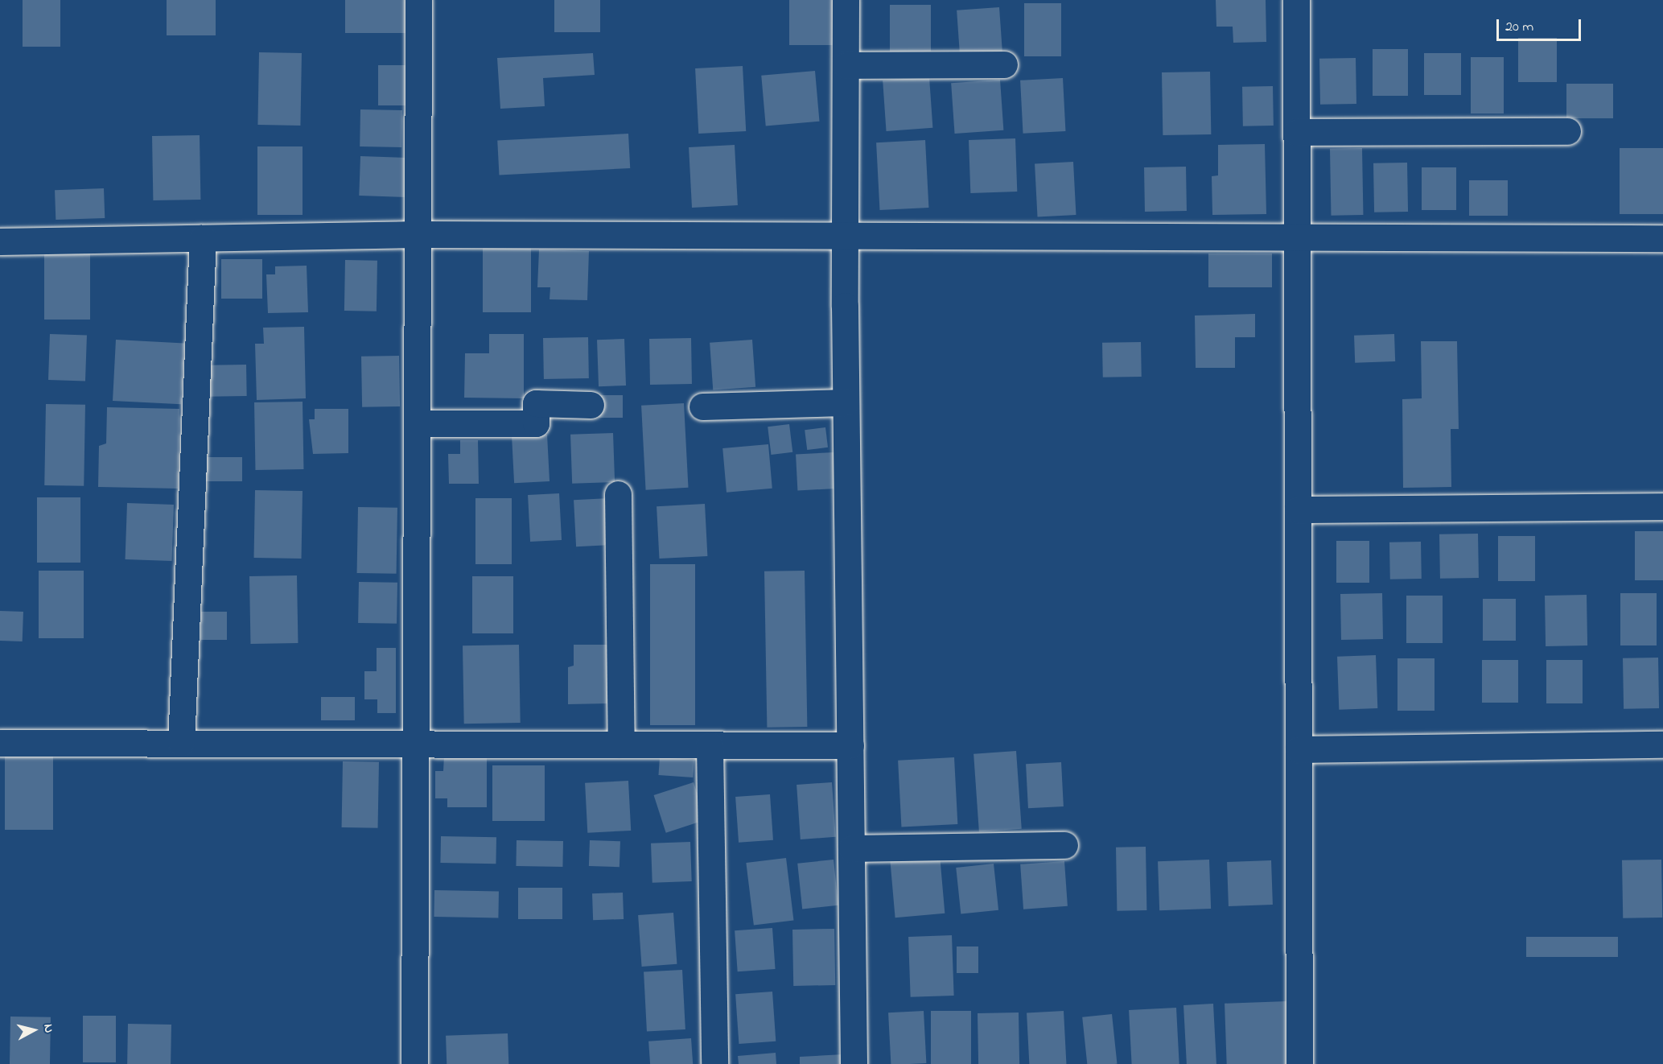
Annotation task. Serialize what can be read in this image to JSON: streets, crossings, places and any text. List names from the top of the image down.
{
  "scale_bar": "20 m",
  "north": "right"
}
